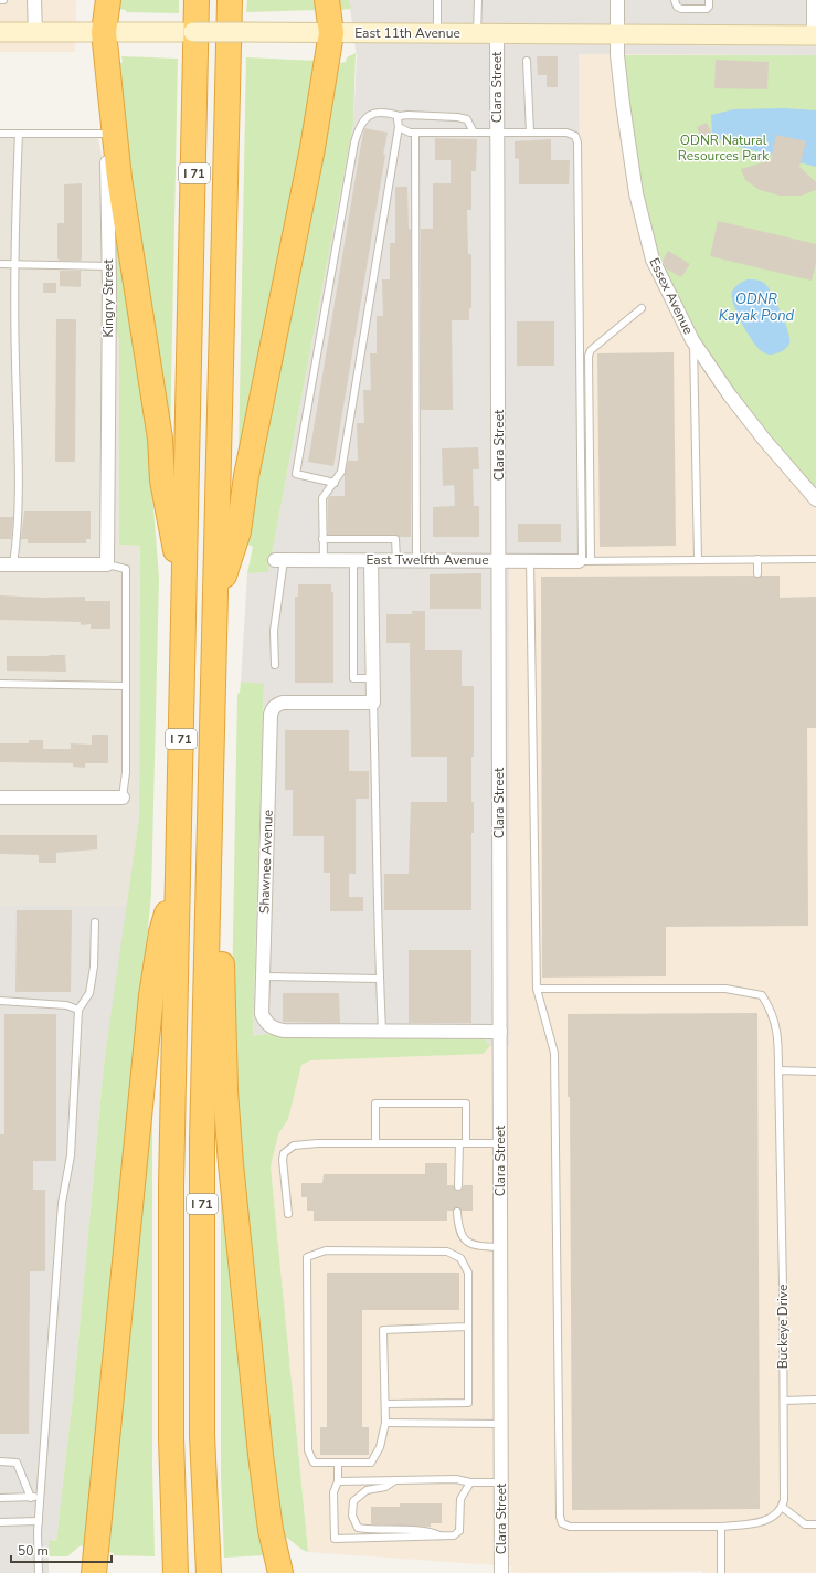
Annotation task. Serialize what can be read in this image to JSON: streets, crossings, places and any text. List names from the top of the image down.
{
  "streets": {
    "highway": ["I 71"],
    "street": [
      "East 11th Avenue",
      "Clara Street",
      "Essex Avenue",
      "Kingry Street",
      "East Twelfth Avenue",
      "Shawnee Avenue"
    ],
    "lane": ["Buckeye Drive"]
  },
  "crossings": [
    ["East 11th Avenue", "Clara Street"],
    ["East 11th Avenue", "Essex Avenue"],
    ["East 11th Avenue", "Kingry Street"],
    ["Clara Street", "East Twelfth Avenue"],
    ["Clara Street", "Shawnee Avenue"]
  ],
  "water": ["ODNR Kayak Pond"],
  "parks": ["ODNR Natural Resources Park"],
  "scale_bar": "50 m"
}
